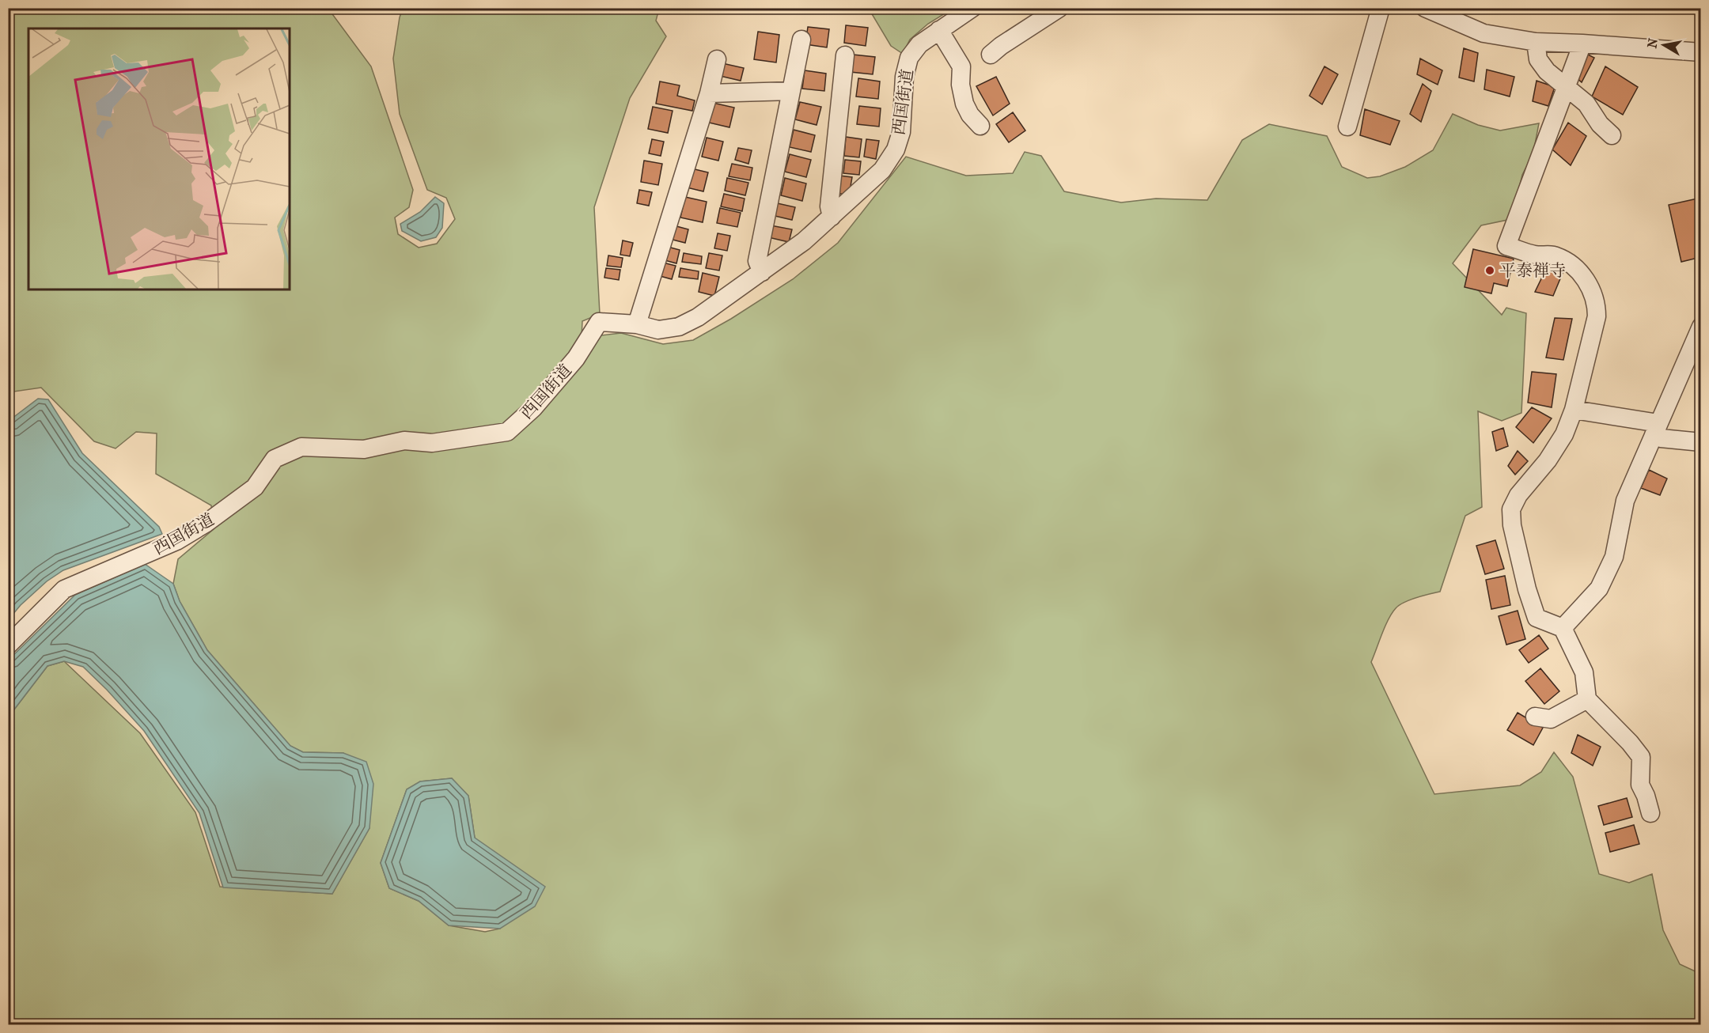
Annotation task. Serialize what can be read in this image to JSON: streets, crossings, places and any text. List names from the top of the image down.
{
  "streets": {
    "street": ["西国街道"]
  },
  "places": ["平泰禅寺"],
  "north": "left"
}
